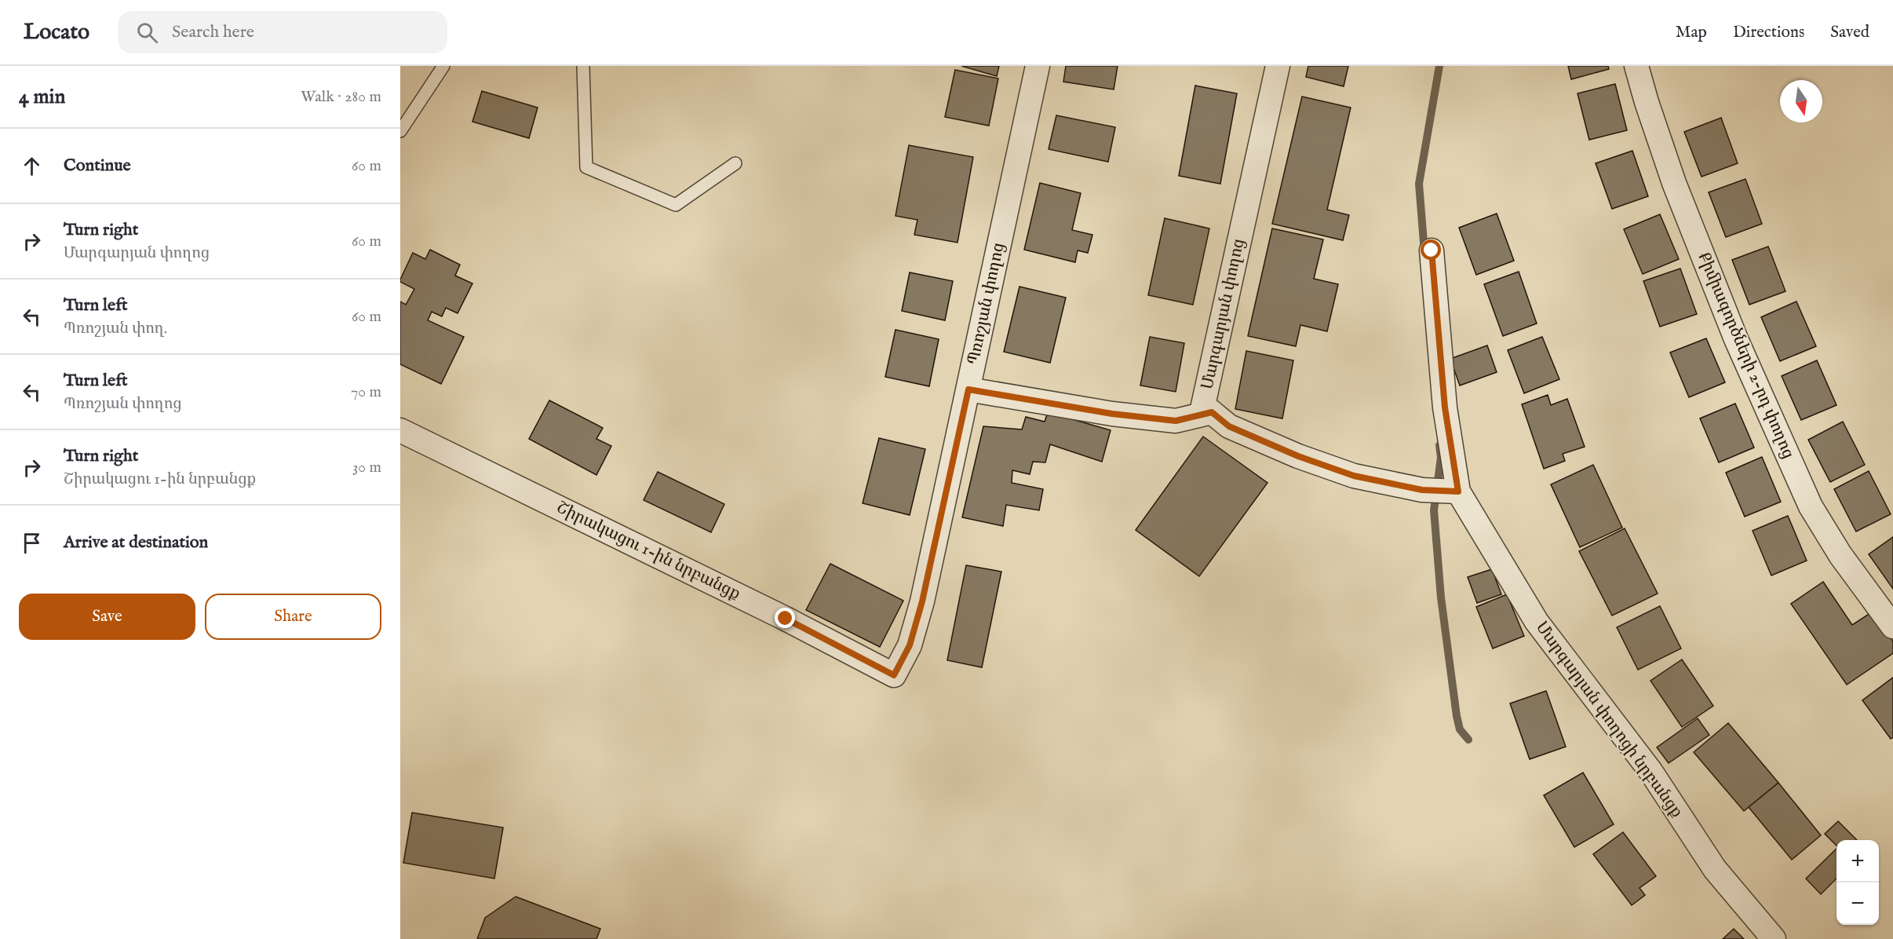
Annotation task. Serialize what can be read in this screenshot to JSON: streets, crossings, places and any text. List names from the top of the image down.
{
  "streets": {
    "street": [
      "Պռոշյան փողոց",
      "Մարգարյան փողոց",
      "Քիմիագործների 2-րդ փողոց",
      "Շիրակացու 1-ին նրբանցք",
      "Մարգարյան փողոցի նրբանցք"
    ]
  },
  "crossings": [
    ["Պռոշյան փողոց", "Շիրակացու 1-ին նրբանցք"],
    ["Մարգարյան փողոց", "Մարգարյան փողոցի նրբանցք"]
  ],
  "north": "bottom",
  "page": {
    "header": "Locato",
    "search": "Search here",
    "nav": ["Map", "Directions", "Saved"],
    "heading": ["4 min", "Walk · 280 m"],
    "list": [
      ["Continue", "60 m"],
      ["Turn right", "Մարգարյան փողոց", "60 m"],
      ["Turn left", "Պռոշյան փող.", "60 m"],
      ["Turn left", "Պռոշյան փողոց", "70 m"],
      ["Turn right", "Շիրակացու 1-ին նրբանցք", "30 m"],
      "Arrive at destination"
    ],
    "buttons": ["Save", "Share"],
    "map_buttons": ["+", "−"]
  }
}
